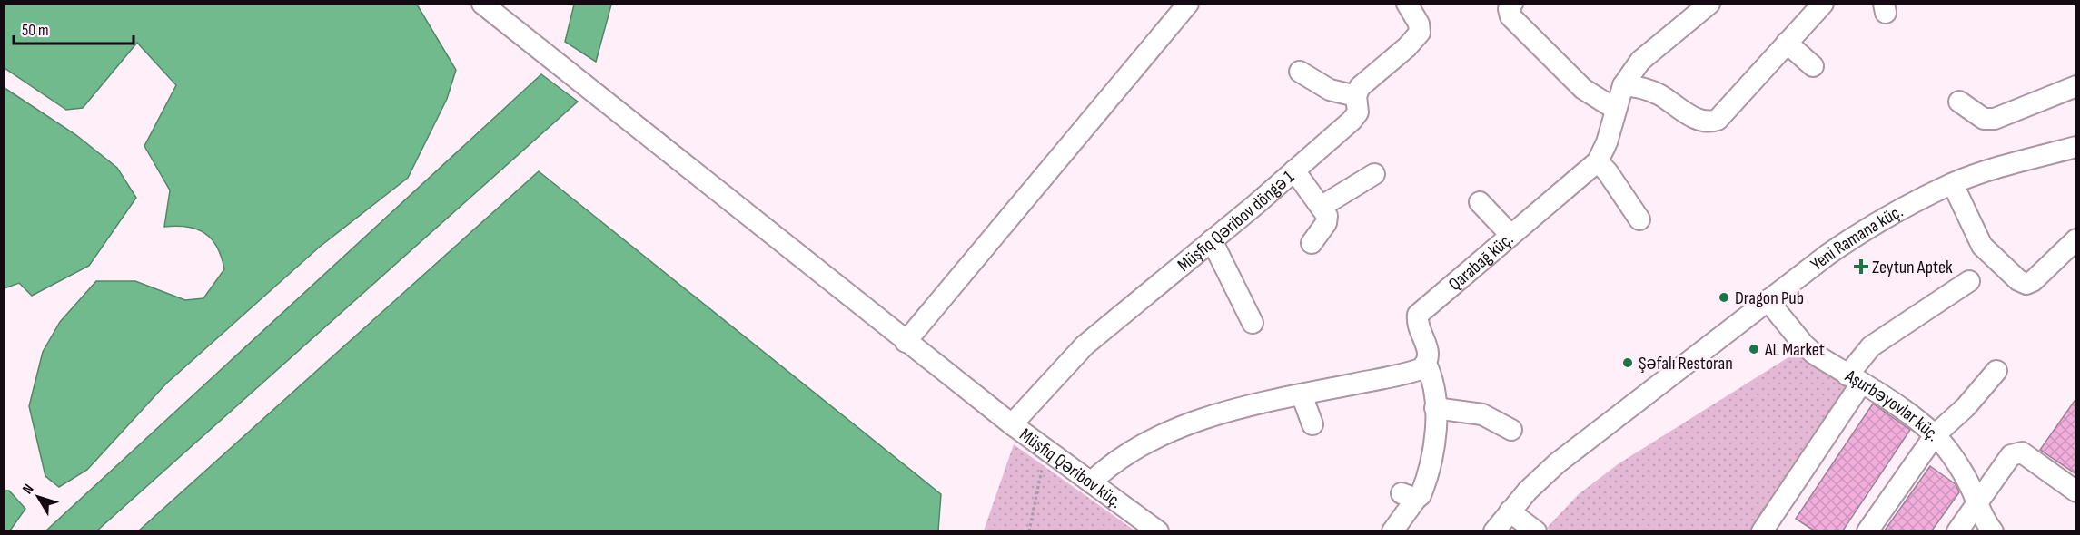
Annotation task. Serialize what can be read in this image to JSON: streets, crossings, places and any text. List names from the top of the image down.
{
  "streets": {
    "street": [
      "Müşfiq Qəribov döngə 1",
      "Yeni Ramana küç.",
      "Qarabağ küç.",
      "Aşurbəyovlar küç.",
      "Müşfiq Qəribov küç."
    ]
  },
  "crossings": [
    ["Müşfiq Qəribov döngə 1", "Müşfiq Qəribov küç."],
    ["Yeni Ramana küç.", "Aşurbəyovlar küç."]
  ],
  "places": {
    "health": ["Zeytun Aptek"],
    "other": ["Dragon Pub", "AL Market", "Şəfalı Restoran"]
  },
  "scale_bar": "50 m",
  "north": "top left"
}
